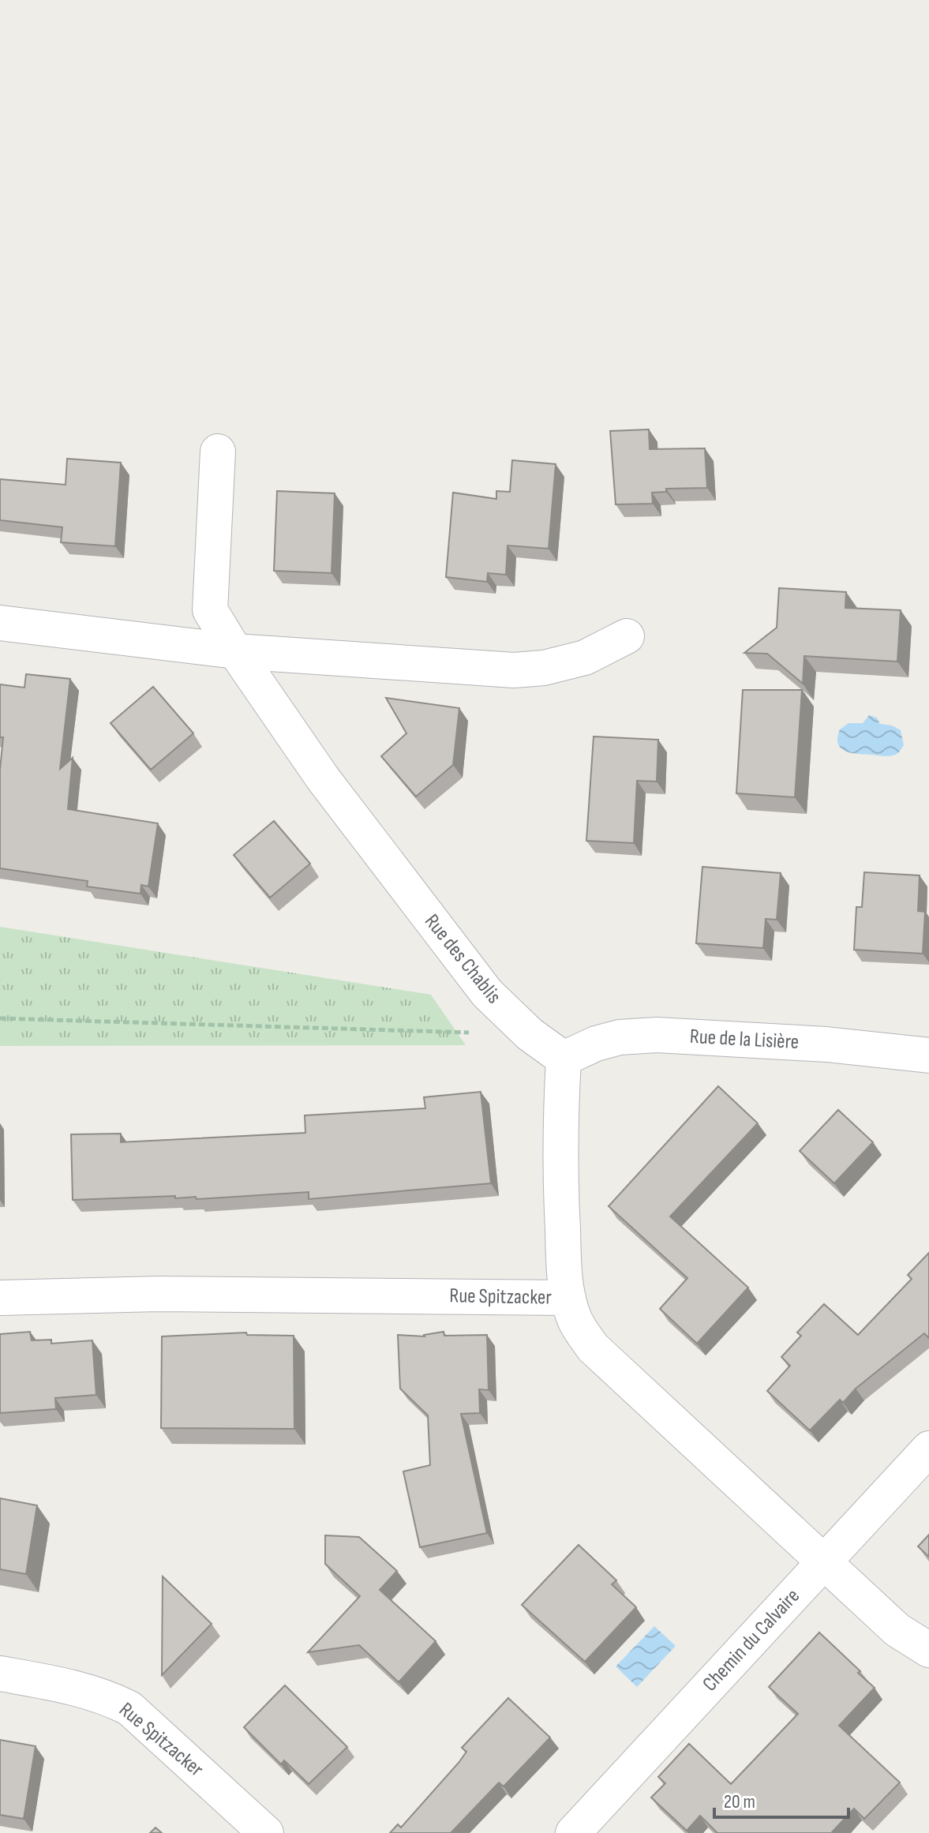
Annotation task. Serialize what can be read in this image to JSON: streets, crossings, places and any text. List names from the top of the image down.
{
  "streets": {
    "street": [
      "Rue des Chablis",
      "Rue de la Lisière",
      "Rue Spitzacker",
      "Chemin du Calvaire"
    ]
  },
  "crossings": [
    ["Rue des Chablis", "Rue de la Lisière"],
    ["Rue Spitzacker", "Chemin du Calvaire"]
  ],
  "scale_bar": "20 m"
}
